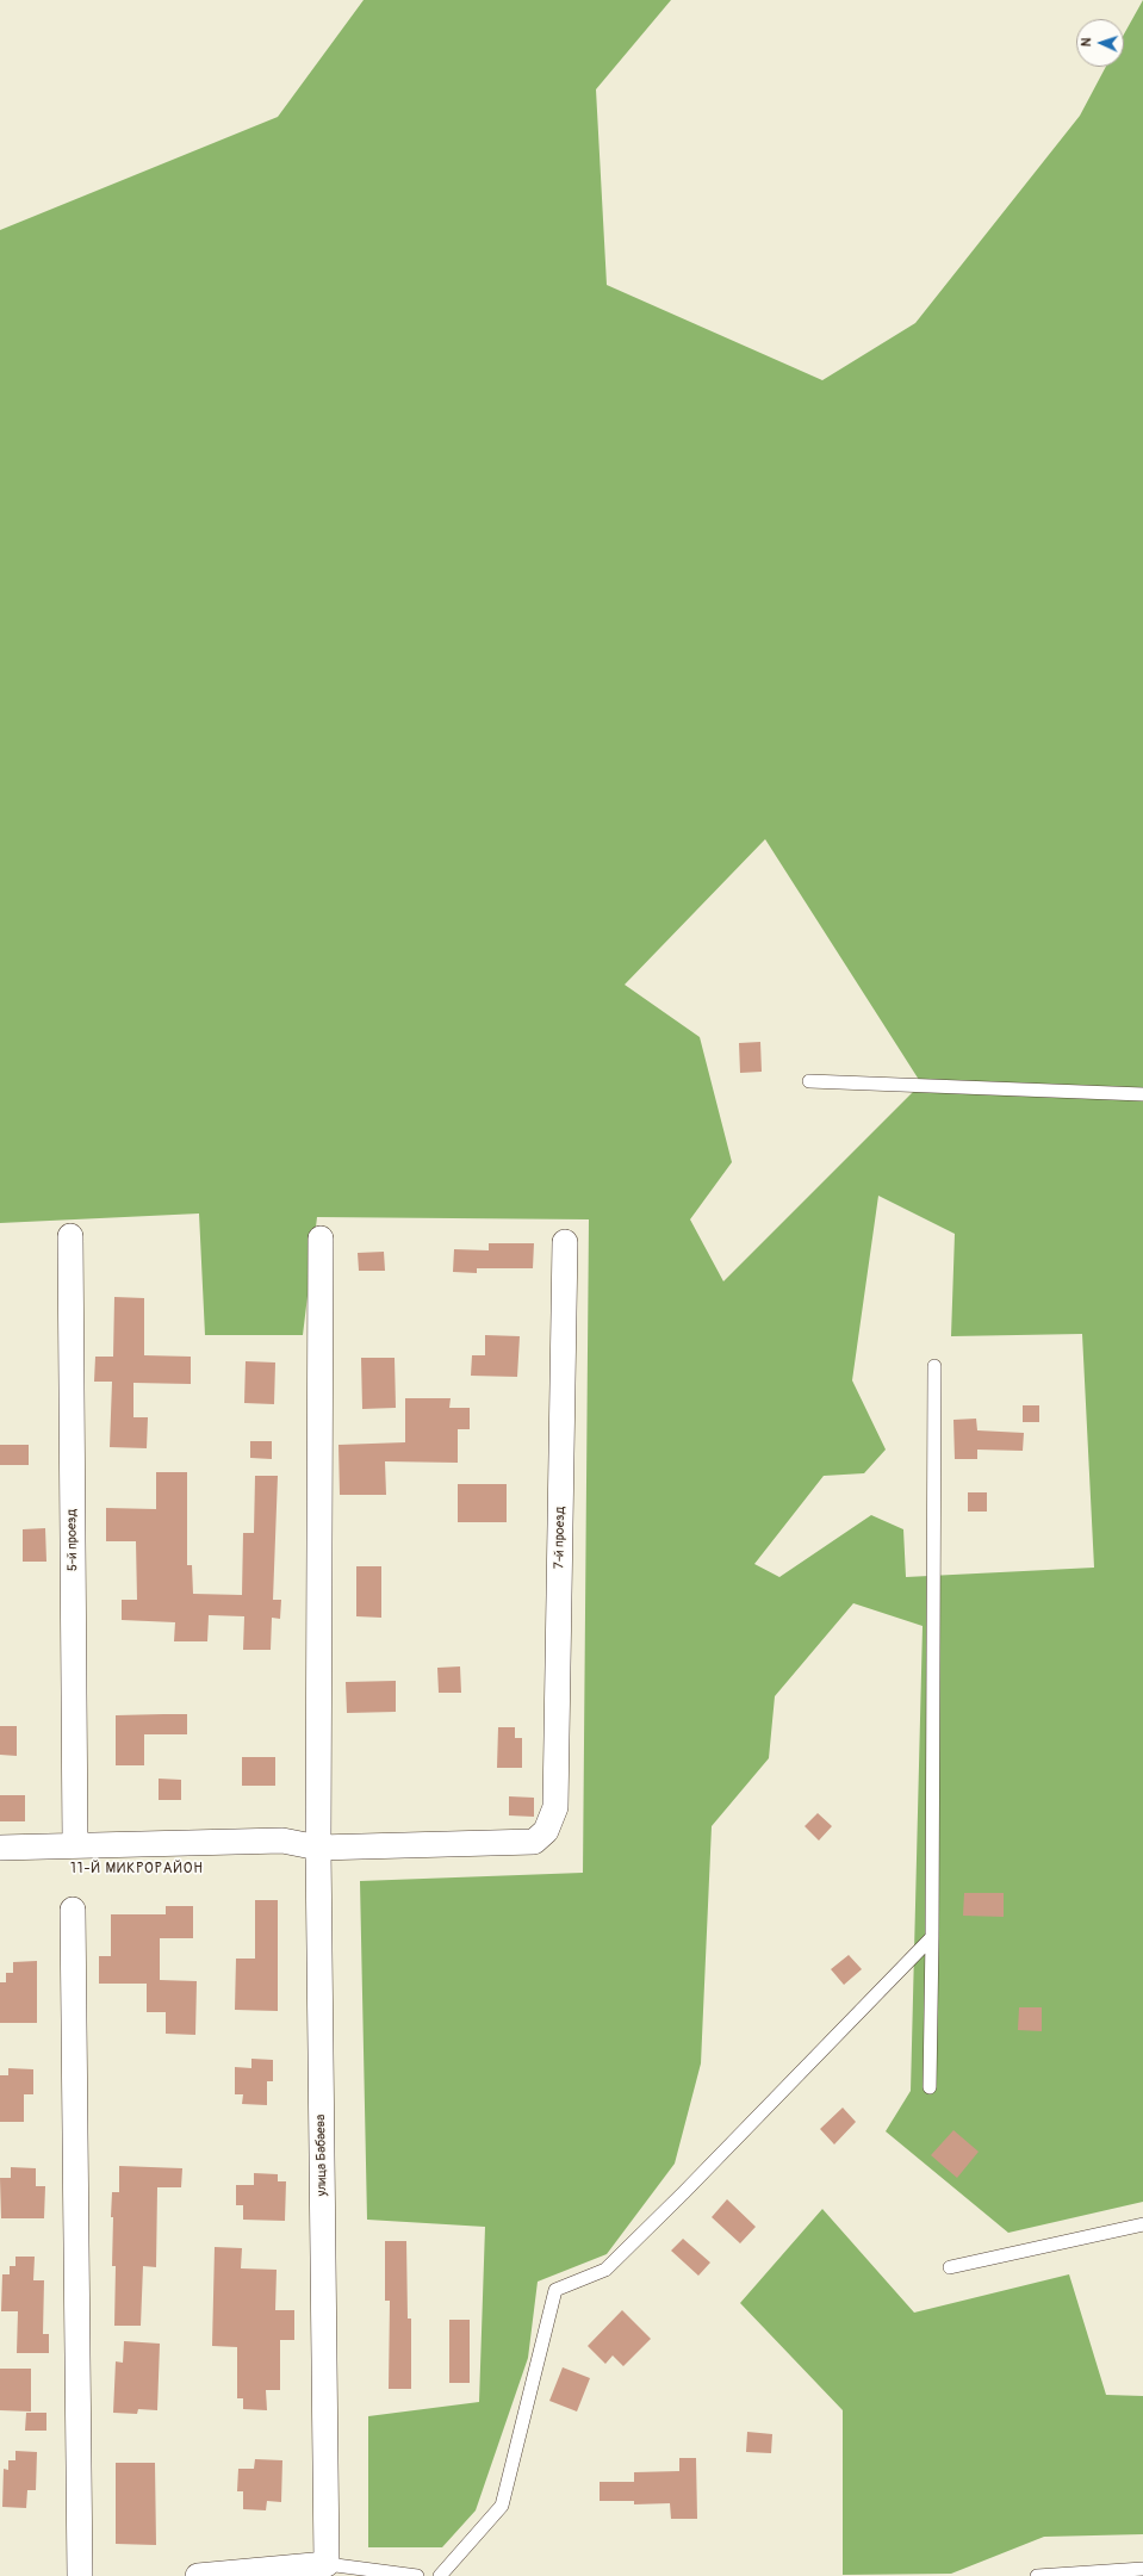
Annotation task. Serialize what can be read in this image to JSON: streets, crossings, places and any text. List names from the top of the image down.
{
  "streets": {
    "street": ["7-й проезд", "5-й проезд", "улица Бабаева"]
  },
  "crossings": [
    ["7-й проезд", "улица Бабаева"]
  ],
  "districts": ["11-Й МИКРОРАЙОН"],
  "north": "left"
}
